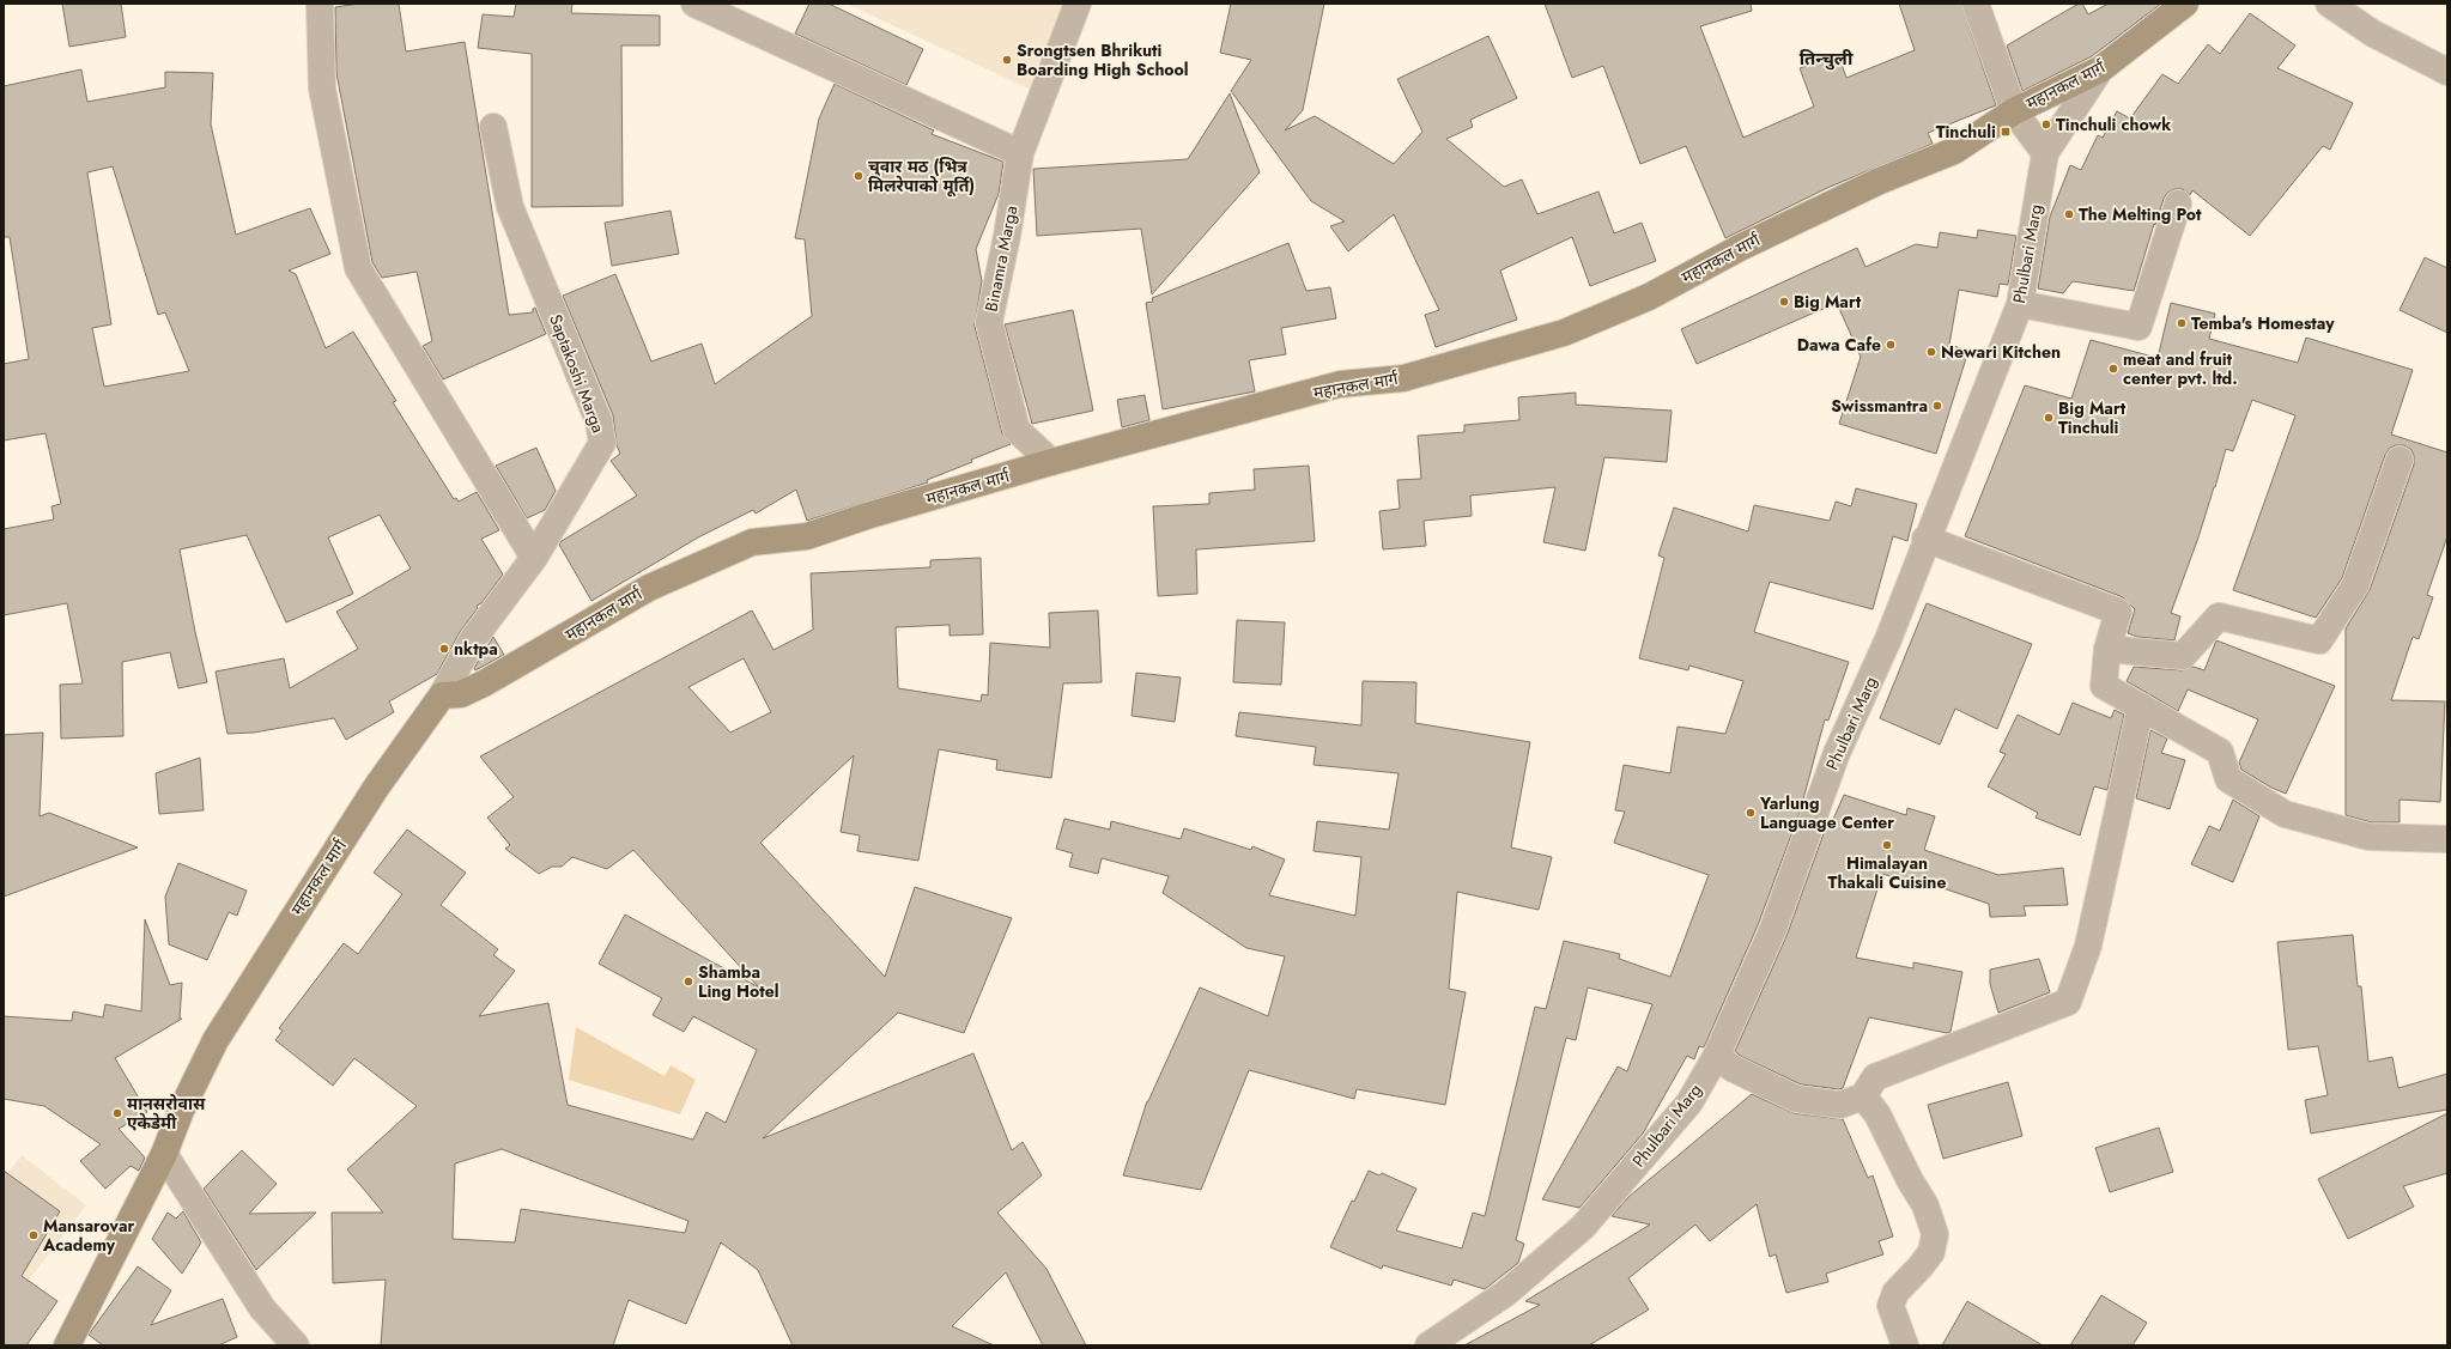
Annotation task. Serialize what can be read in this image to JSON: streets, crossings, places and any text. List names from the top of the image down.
{
  "streets": {
    "main road": ["महानकल मार्ग"],
    "street": ["Phulbari Marg", "Binamra Marga", "Saptakoshi Marga"]
  },
  "crossings": [
    ["महानकल मार्ग", "Binamra Marga"],
    ["महानकल मार्ग", "Saptakoshi Marga"]
  ],
  "districts": ["तिन्चुली"],
  "places": {
    "other": [
      "Srongtsen Bhrikuti Boarding High School",
      "Tinchuli chowk",
      "चुवार मठ (भित्र मिलरेपाको मूर्ति)",
      "The Melting Pot",
      "Big Mart",
      "Temba's Homestay",
      "Dawa Cafe",
      "Newari Kitchen",
      "meat and fruit center pvt. ltd.",
      "Swissmantra",
      "Big Mart Tinchuli",
      "nktpa",
      "Yarlung Language Center",
      "Himalayan Thakali Cuisine",
      "Shamba Ling Hotel",
      "मानसरोवास एकेडेमी",
      "Mansarovar Academy"
    ],
    "transit": ["Tinchuli"]
  }
}
